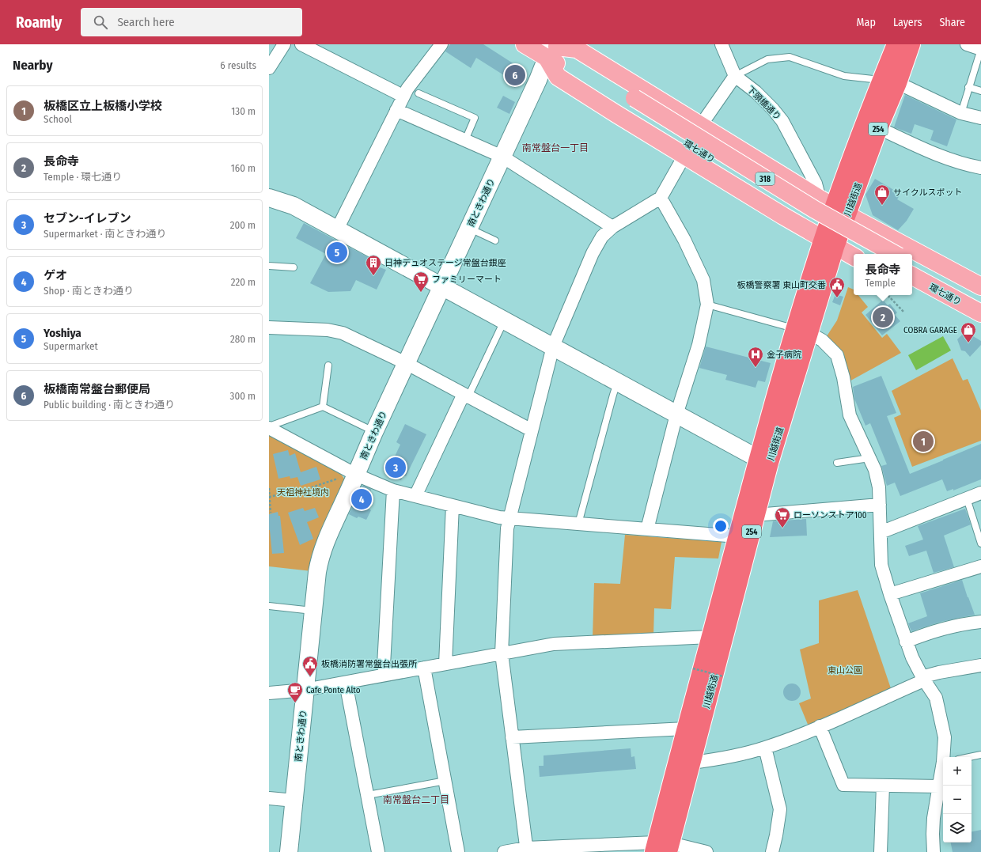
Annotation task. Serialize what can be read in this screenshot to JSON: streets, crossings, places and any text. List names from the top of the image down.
{
  "streets": {
    "highway": ["254", "川越街道"],
    "main road": ["環七通り", "318"],
    "street": ["下頭橋通り", "南ときわ通り"]
  },
  "crossings": [
    ["環七通り", "南ときわ通り"]
  ],
  "districts": ["南常盤台一丁目", "南常盤台二丁目"],
  "parks": ["天祖神社境内", "東山公園"],
  "places": {
    "shop": ["サイクルスポット", "COBRA GARAGE"],
    "building": ["日神デュオステージ常盤台銀座"],
    "supermarket": ["ファミリーマート", "ローソンストア100"],
    "public building": ["板橋警察署 東山町交番", "板橋消防署常盤台出張所"],
    "hospital": ["金子病院"],
    "cafe": ["Cafe Ponte Alto"]
  },
  "page": {
    "header": "Roamly",
    "search": "Search here",
    "nav": ["Map", "Layers", "Share"],
    "heading": ["Nearby", "6 results"],
    "pins": [
      "6",
      "5",
      "2",
      "1",
      "3",
      "4"
    ],
    "list": [
      {
        "mark": "1",
        "name": "板橋区立上板橋小学校",
        "note": "School",
        "value": "130 m"
      },
      {
        "mark": "2",
        "name": "長命寺",
        "note": "Temple · 環七通り",
        "value": "160 m"
      },
      {
        "mark": "3",
        "name": "セブン-イレブン",
        "note": "Supermarket · 南ときわ通り",
        "value": "200 m"
      },
      {
        "mark": "4",
        "name": "ゲオ",
        "note": "Shop · 南ときわ通り",
        "value": "220 m"
      },
      {
        "mark": "5",
        "name": "Yoshiya",
        "note": "Supermarket",
        "value": "280 m"
      },
      {
        "mark": "6",
        "name": "板橋南常盤台郵便局",
        "note": "Public building · 南ときわ通り",
        "value": "300 m"
      }
    ],
    "popup": ["長命寺", "Temple"],
    "map_buttons": ["+", "−"]
  }
}
